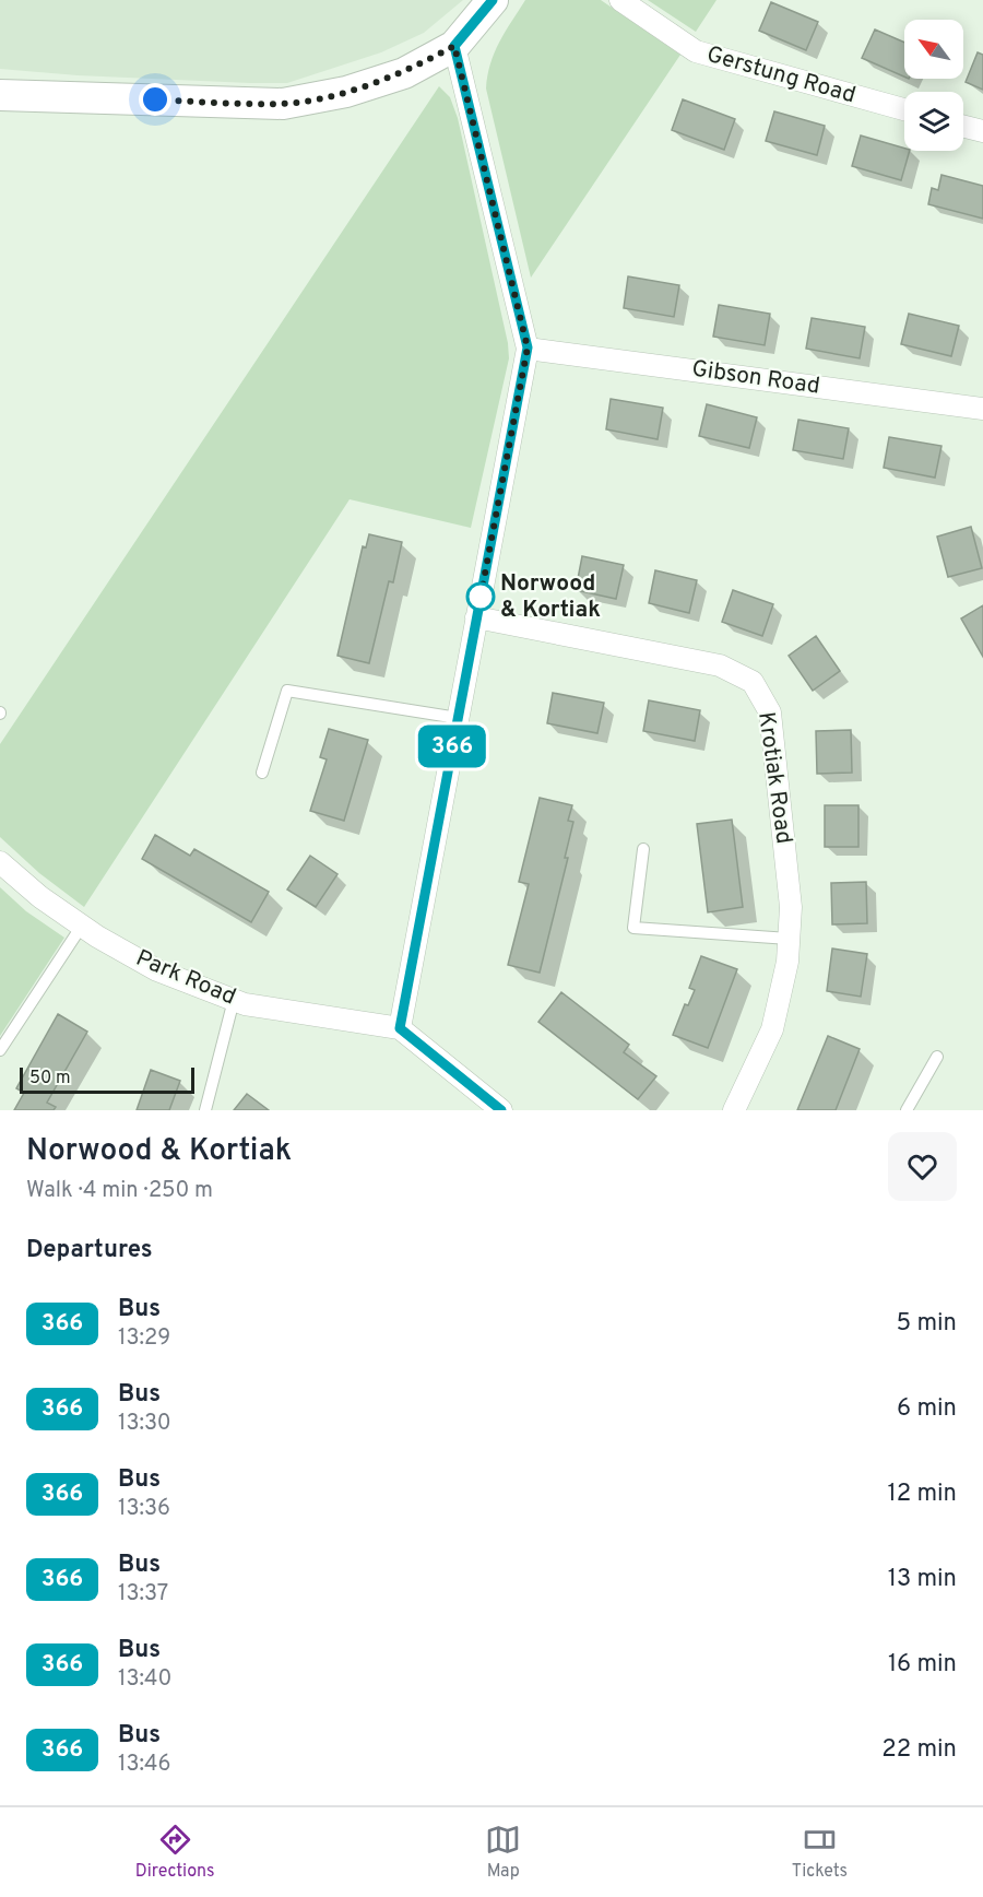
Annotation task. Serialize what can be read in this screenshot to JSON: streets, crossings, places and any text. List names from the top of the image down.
{
  "streets": {
    "street": [
      "Gerstung Road",
      "Gibson Road",
      "Krotiak Road",
      "Park Road"
    ]
  },
  "places": ["Norwood & Kortiak"],
  "lines": ["bus line 366"],
  "scale_bar": "50 m",
  "north": "top left",
  "page": {
    "on_map": "366",
    "scale": "50 m",
    "heading": [
      ["Norwood & Kortiak", "Walk · 4 min · 250 m"],
      "Departures"
    ],
    "list": [
      {
        "mark": "366",
        "name": "Bus",
        "note": "13:29",
        "value": "5 min"
      },
      {
        "mark": "366",
        "name": "Bus",
        "note": "13:30",
        "value": "6 min"
      },
      {
        "mark": "366",
        "name": "Bus",
        "note": "13:36",
        "value": "12 min"
      },
      {
        "mark": "366",
        "name": "Bus",
        "note": "13:37",
        "value": "13 min"
      },
      {
        "mark": "366",
        "name": "Bus",
        "note": "13:40",
        "value": "16 min"
      },
      {
        "mark": "366",
        "name": "Bus",
        "note": "13:46",
        "value": "22 min"
      }
    ],
    "tabs": ["Directions", "Map", "Tickets"]
  }
}
